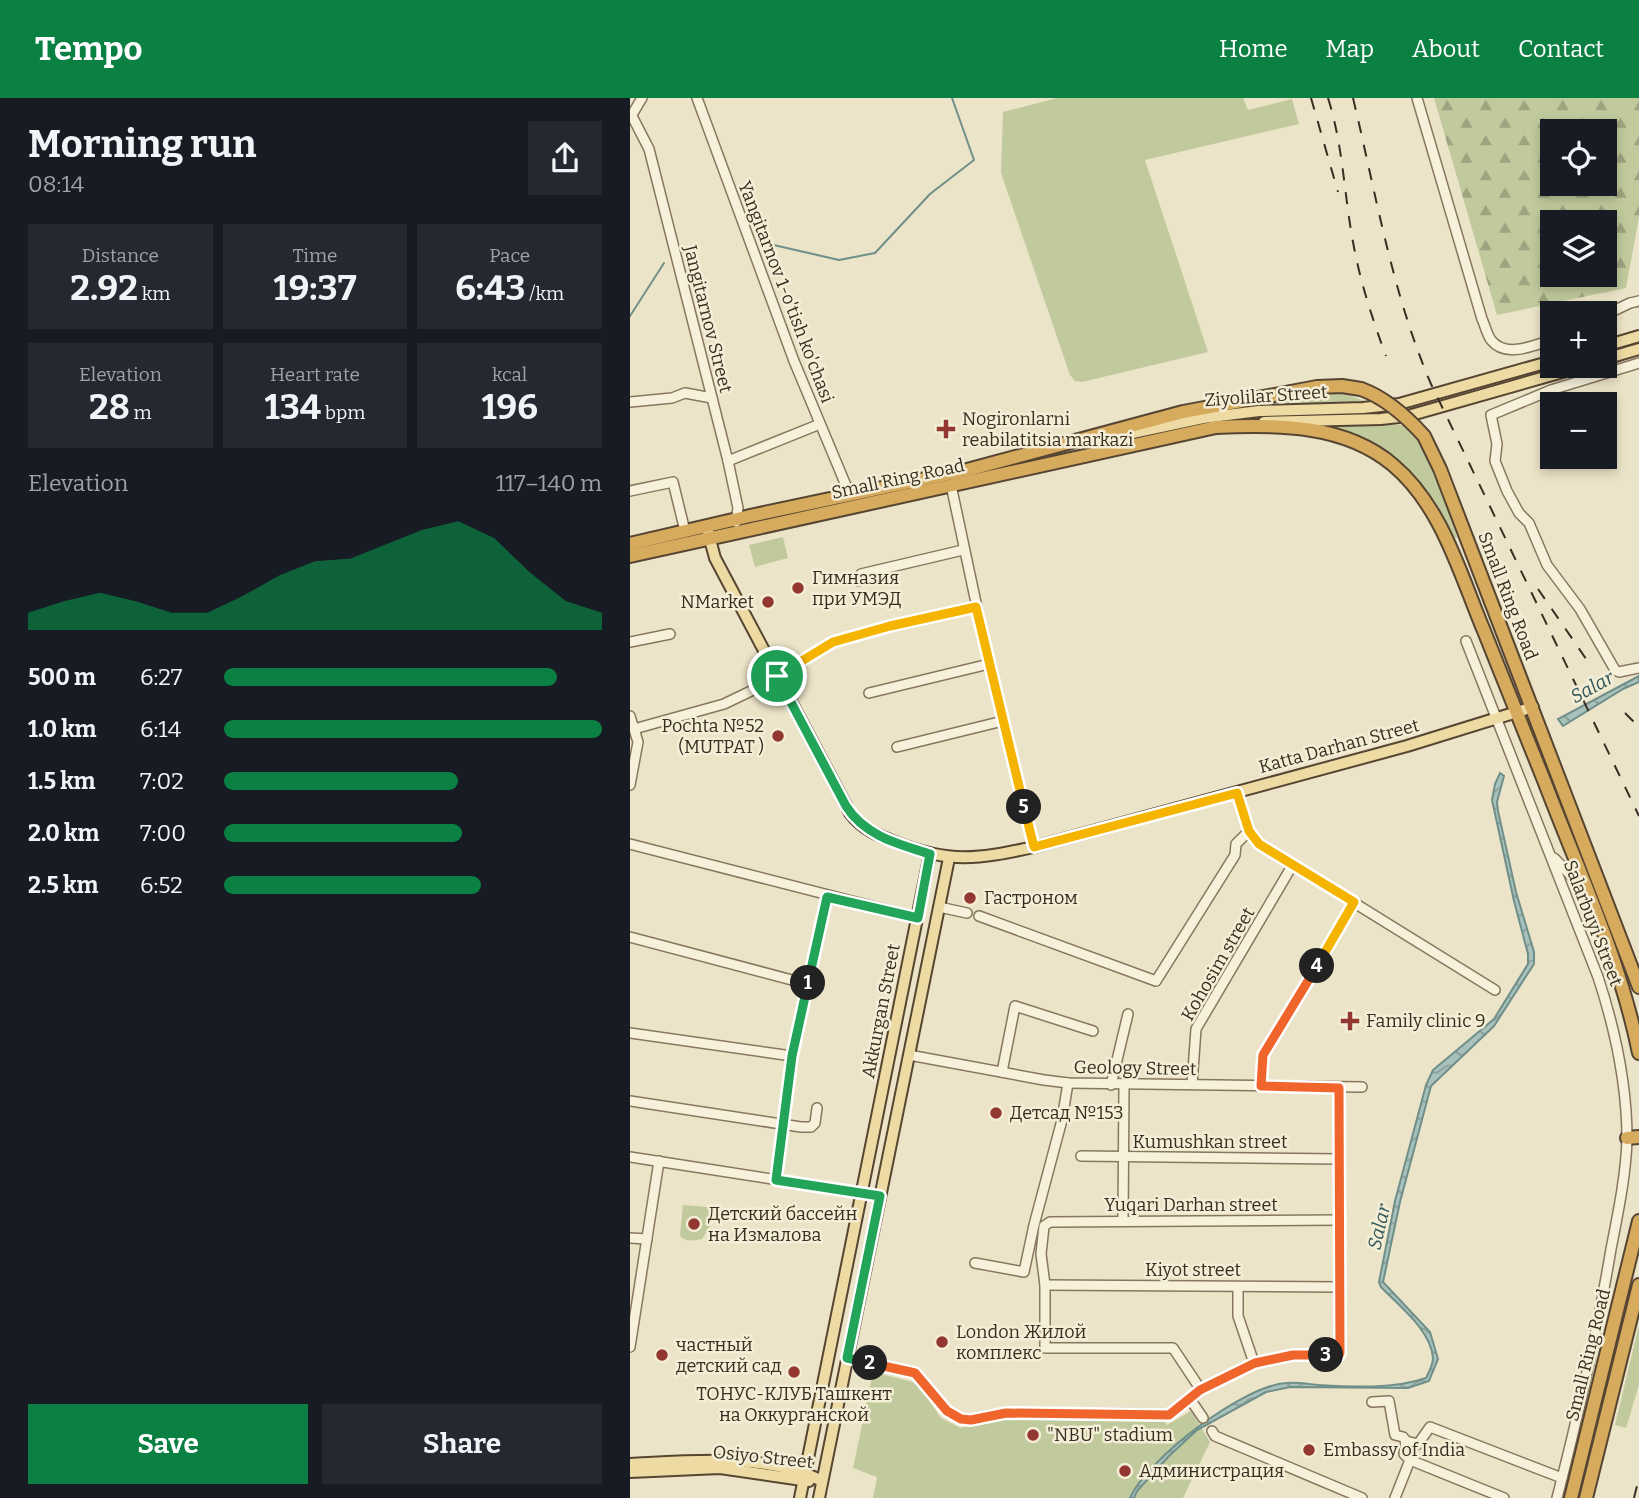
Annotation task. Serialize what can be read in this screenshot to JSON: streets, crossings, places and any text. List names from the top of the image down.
{
  "streets": {
    "highway": ["Small Ring Road"],
    "main road": [
      "Ziyolilar Street",
      "Katta Darhan Street",
      "Akkurgan Street",
      "Osiyo Street"
    ],
    "street": [
      "Yangitarnov 1-o'tish ko'chasi",
      "Jangitarnov Street",
      "Salarbuyi Street",
      "Kohosim street",
      "Geology Street",
      "Kumushkan street",
      "Yuqari Darhan street",
      "Kiyot street"
    ]
  },
  "crossings": [
    ["Yangitarnov 1-o'tish ko'chasi", "Small Ring Road"],
    ["Jangitarnov Street", "Small Ring Road"],
    ["Ziyolilar Street", "Small Ring Road"],
    ["Small Ring Road", "Katta Darhan Street"],
    ["Katta Darhan Street", "Salarbuyi Street"],
    ["Katta Darhan Street", "Akkurgan Street"],
    ["Kohosim street", "Geology Street"],
    ["Akkurgan Street", "Geology Street"],
    ["Akkurgan Street", "Osiyo Street"],
    ["Yuqari Darhan street", "Kiyot street"]
  ],
  "water": ["Salar"],
  "places": {
    "health": ["Nogironlarni reabilatitsia markazi", "Family clinic 9"],
    "other": [
      "Гимназия при УМЭД",
      "NMarket",
      "Pochta №52 (MUTPAT )",
      "Гастроном",
      "Детсад №153",
      "Детский бассейн на Измалова",
      "London Жилой комплекс",
      "частный детский сад",
      "ТОНУС-КЛУБ Ташкент на Оккурганской",
      "\"NBU\" stadium",
      "Embassy of India",
      "Администрация"
    ]
  },
  "page": {
    "header": "Tempo",
    "nav": [
      "Home",
      "Map",
      "About",
      "Contact"
    ],
    "heading": ["Morning run", "08:14"],
    "map_buttons": ["+", "−"],
    "stats": [
      ["Distance", "2.92 km"],
      ["Time", "19:37"],
      ["Pace", "6:43 /km"],
      ["Elevation", "28 m"],
      ["Heart rate", "134 bpm"],
      ["kcal", "196"]
    ],
    "chart": ["Elevation", "117–140 m"],
    "list": [
      {
        "name": "500 m",
        "note": "6:27"
      },
      {
        "name": "1.0 km",
        "note": "6:14"
      },
      {
        "name": "1.5 km",
        "note": "7:02"
      },
      {
        "name": "2.0 km",
        "note": "7:00"
      },
      {
        "name": "2.5 km",
        "note": "6:52"
      }
    ],
    "pins": [
      "5",
      "4",
      "1",
      "3",
      "2"
    ],
    "buttons": ["Save", "Share"]
  }
}
